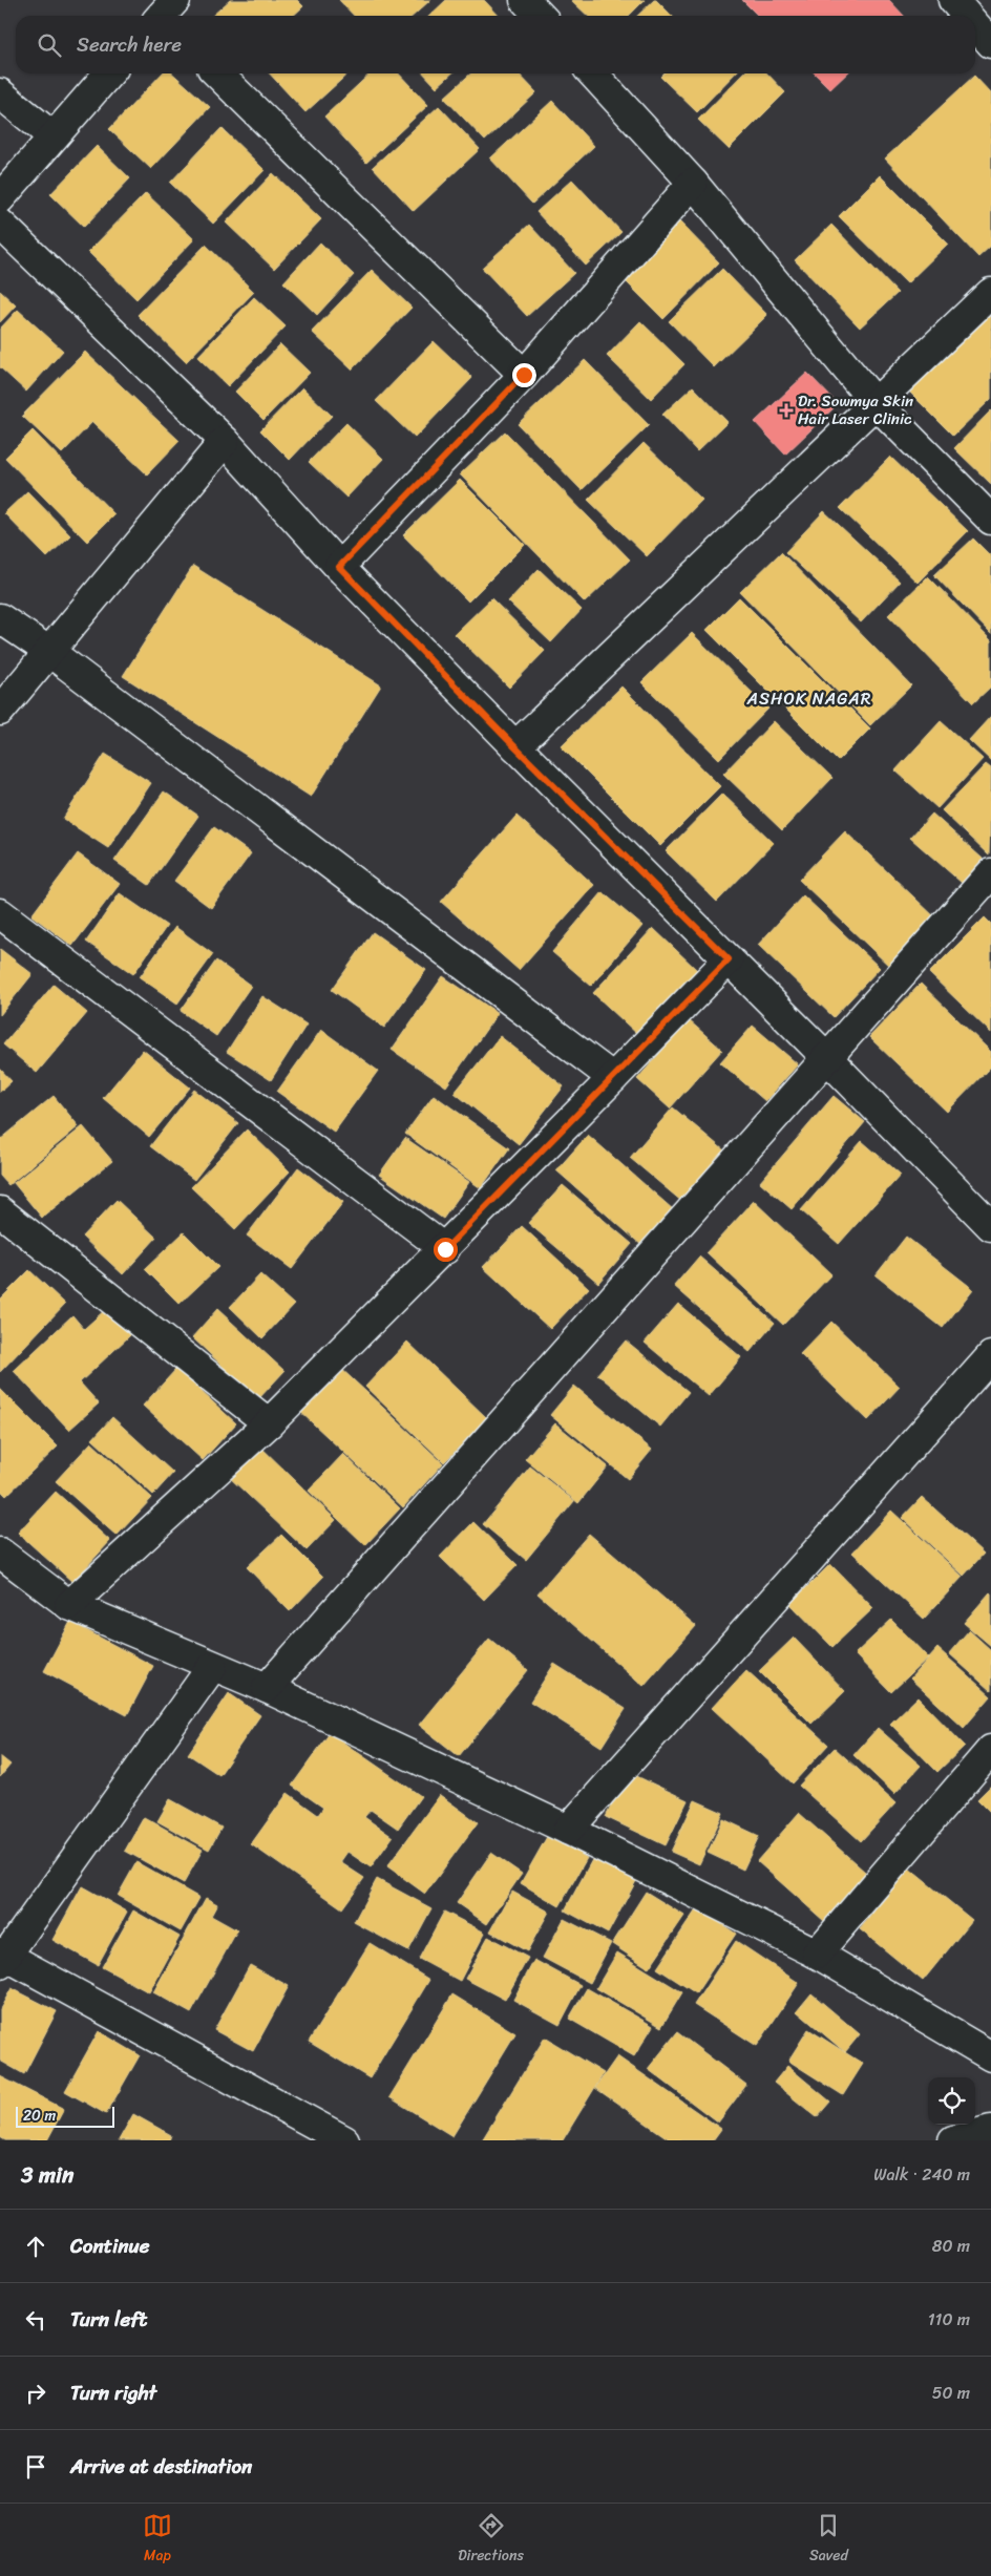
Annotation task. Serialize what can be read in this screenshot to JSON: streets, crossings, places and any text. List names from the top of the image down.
{
  "districts": ["ASHOK NAGAR"],
  "places": {
    "health": ["Dr. Sowmya Skin Hair Laser Clinic"]
  },
  "scale_bar": "20 m",
  "page": {
    "search": "Search here",
    "scale": "20 m",
    "heading": ["3 min", "Walk · 240 m"],
    "list": [
      ["Continue", "80 m"],
      ["Turn left", "110 m"],
      ["Turn right", "50 m"],
      "Arrive at destination"
    ],
    "nav": ["Map", "Directions", "Saved"]
  }
}
